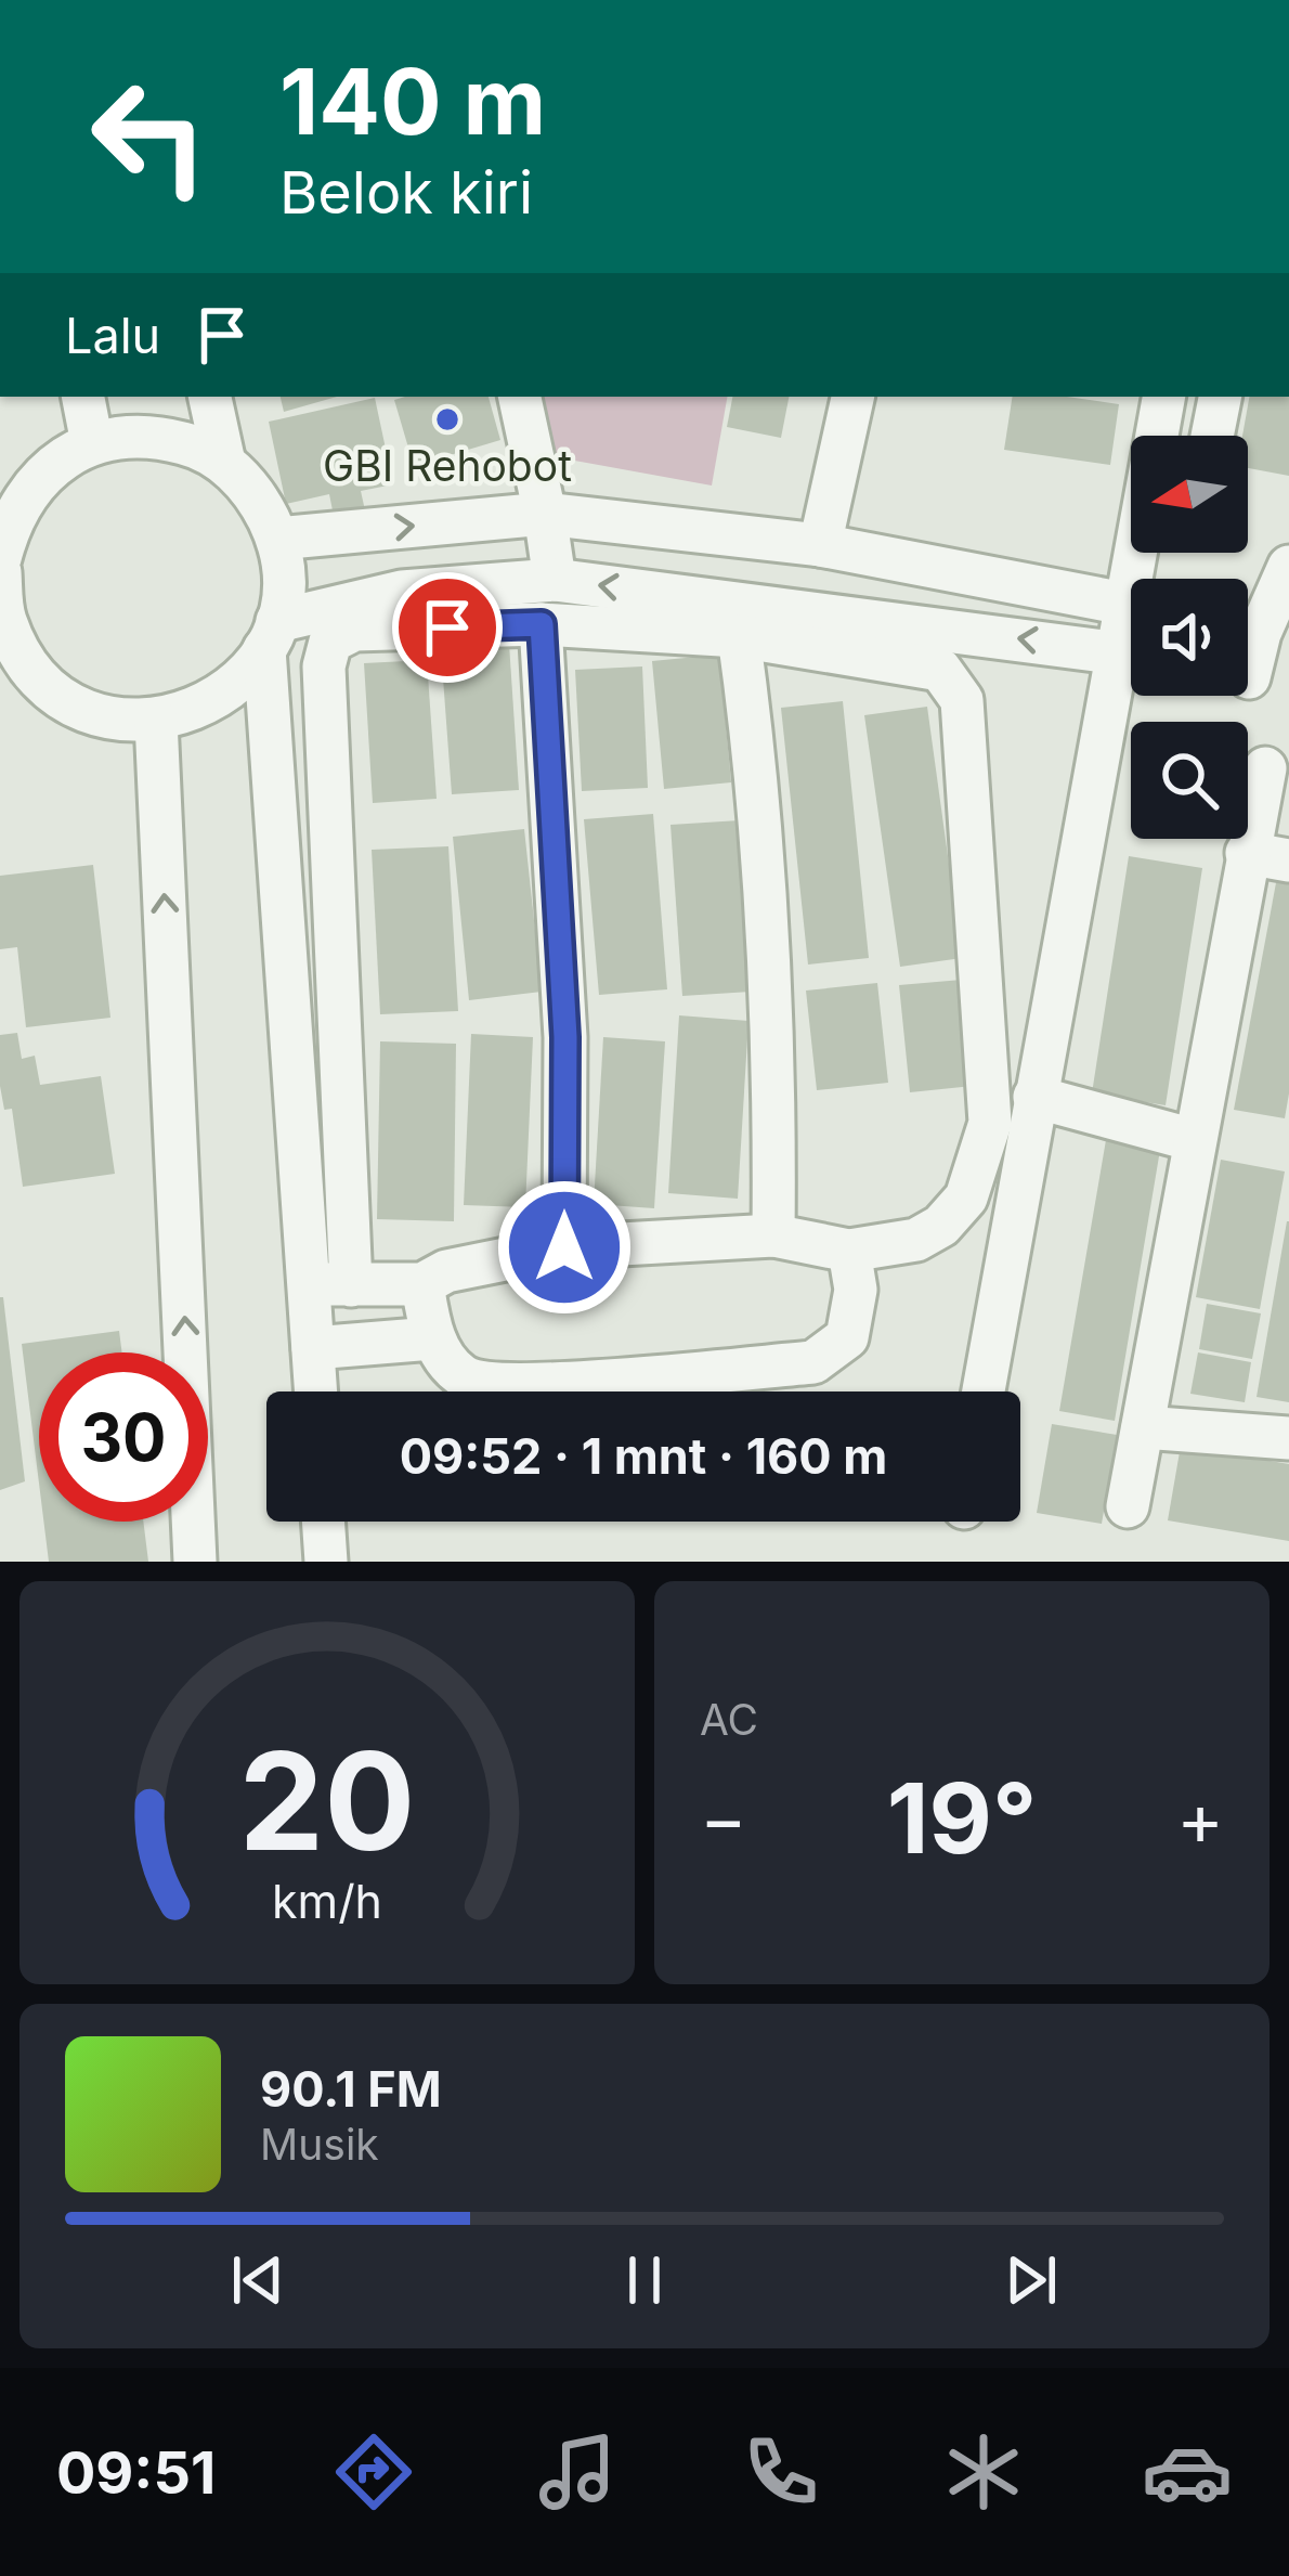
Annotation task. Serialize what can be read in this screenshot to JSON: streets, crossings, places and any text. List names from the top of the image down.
{
  "places": ["GBI Rehobot"],
  "north": "left",
  "page": {
    "turn": ["140 m", "Belok kiri"],
    "then": "Lalu",
    "limit": "30",
    "trip": "09:52 · 1 mnt · 160 m",
    "tile": "AC",
    "heat": ["−", "19°", "+"],
    "song": ["90.1 FM", "Musik"],
    "tabs": "09:51",
    "gauge": ["20", "km/h"]
  }
}
